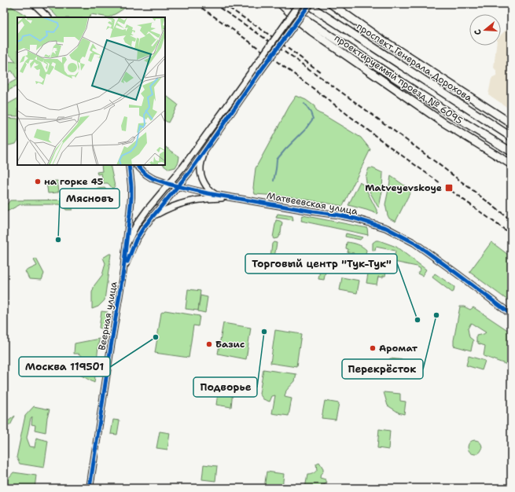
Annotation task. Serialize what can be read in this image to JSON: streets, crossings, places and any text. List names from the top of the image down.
{
  "streets": {
    "main road": ["проспект Генерала Дорохова", "проектируемый проезд № 6095"],
    "street": ["Матвеевская улица", "Веерная улица"]
  },
  "places": {
    "other": [
      "на горке 45",
      "Мясновъ",
      "Перекрёсток",
      "Торговый центр \"Тук-Тук\"",
      "Подворье",
      "Москва 119501",
      "Базис",
      "Аромат"
    ],
    "transit": ["Matveyevskoye"]
  },
  "north": "left"
}
